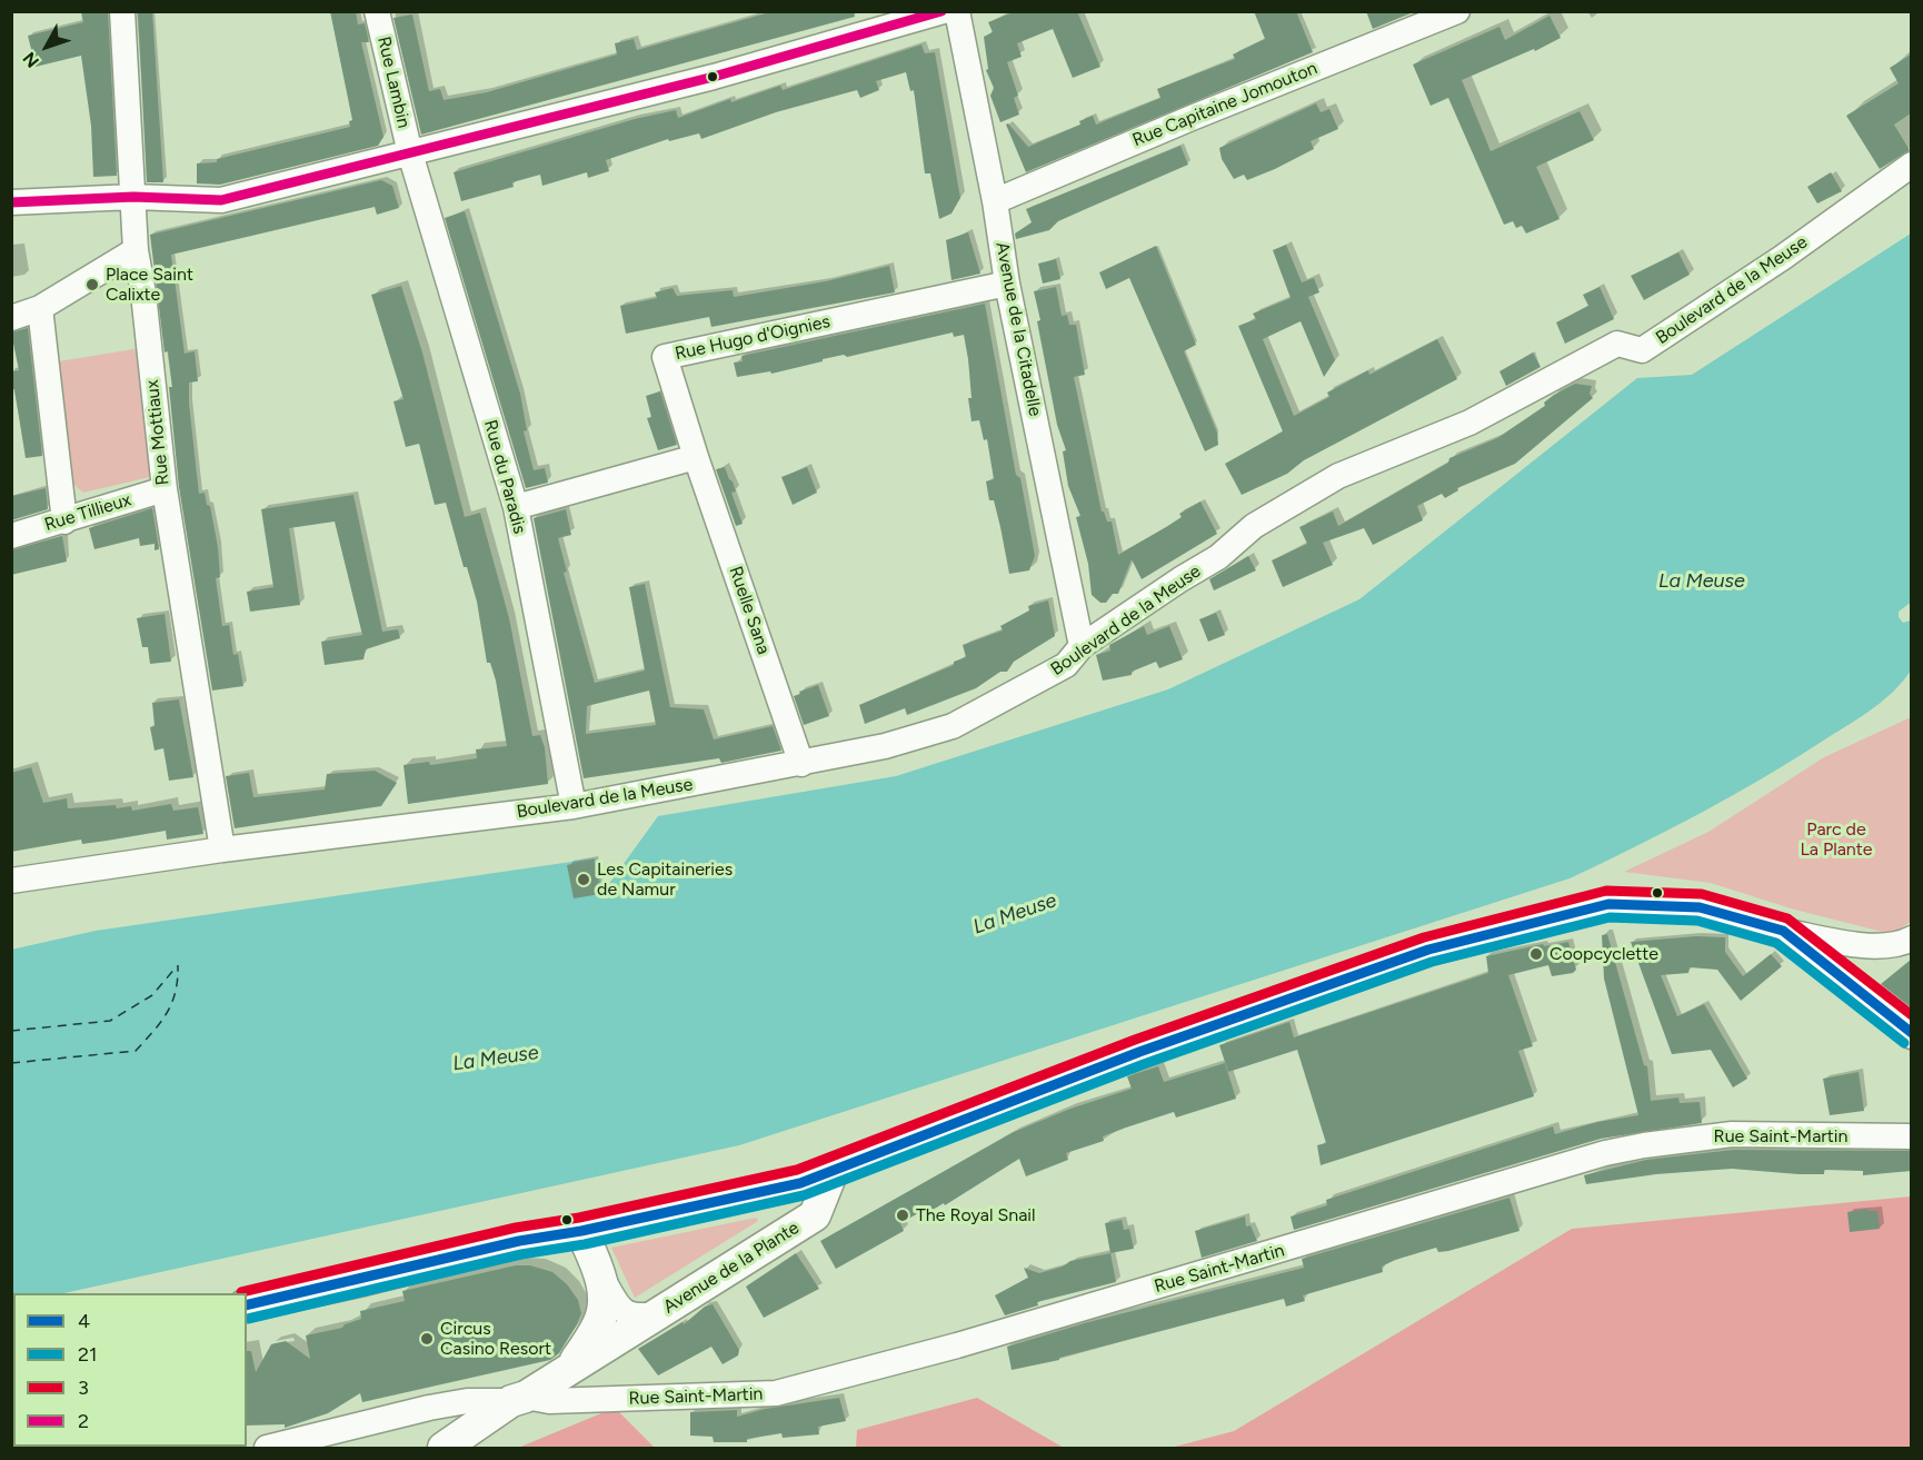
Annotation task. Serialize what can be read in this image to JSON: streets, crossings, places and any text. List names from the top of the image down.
{
  "streets": {
    "main road": ["Avenue de la Plante"],
    "street": [
      "Rue Lambin",
      "Rue Capitaine Jomouton",
      "Boulevard de la Meuse",
      "Avenue de la Citadelle",
      "Rue Hugo d'Oignies",
      "Rue Mottiaux",
      "Rue du Paradis",
      "Rue Tillieux",
      "Ruelle Sana",
      "Rue Saint-Martin"
    ]
  },
  "crossings": [
    ["Rue Lambin", "Rue du Paradis"],
    ["Rue Capitaine Jomouton", "Avenue de la Citadelle"],
    ["Boulevard de la Meuse", "Avenue de la Citadelle"],
    ["Boulevard de la Meuse", "Rue Mottiaux"],
    ["Boulevard de la Meuse", "Rue du Paradis"],
    ["Boulevard de la Meuse", "Ruelle Sana"],
    ["Avenue de la Citadelle", "Rue Hugo d'Oignies"],
    ["Rue Hugo d'Oignies", "Ruelle Sana"],
    ["Rue Mottiaux", "Rue Tillieux"],
    ["Rue Saint-Martin", "Avenue de la Plante"]
  ],
  "water": ["La Meuse"],
  "parks": ["Parc de La Plante"],
  "places": [
    "Place Saint Calixte",
    "Les Capitaineries de Namur",
    "Coopcyclette",
    "The Royal Snail",
    "Circus Casino Resort"
  ],
  "lines": [
    "transit line 2",
    "transit line 3",
    "transit line 4",
    "transit line 21"
  ],
  "legend": [
    "4",
    "21",
    "3",
    "2"
  ],
  "north": "bottom left"
}
